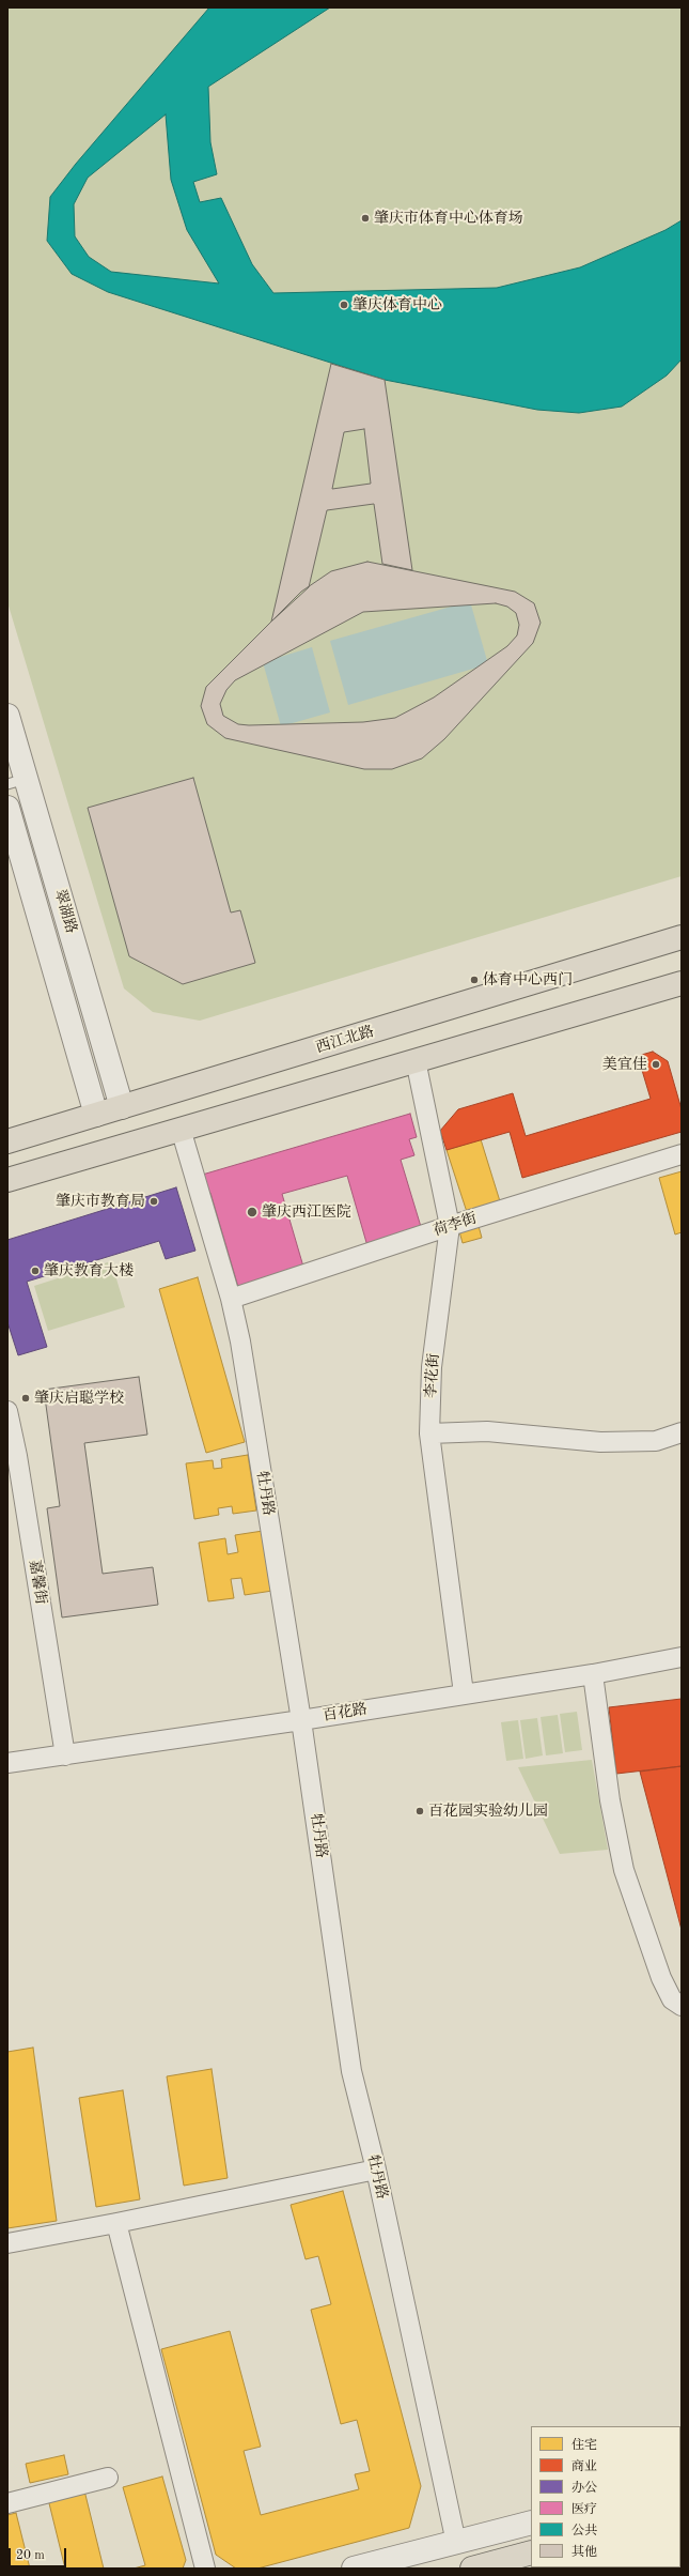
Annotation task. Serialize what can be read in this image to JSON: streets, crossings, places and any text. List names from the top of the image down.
{
  "streets": {
    "main road": ["西江北路"],
    "street": [
      "翠湖路",
      "荷李街",
      "李花街",
      "牡丹路",
      "嘉馨街",
      "百花路"
    ]
  },
  "crossings": [
    ["翠湖路", "西江北路"],
    ["荷李街", "李花街"],
    ["荷李街", "牡丹路"],
    ["李花街", "百花路"],
    ["牡丹路", "百花路"],
    ["嘉馨街", "百花路"]
  ],
  "places": [
    "肇庆市体育中心体育场",
    "肇庆体育中心",
    "体育中心西门",
    "美宜佳",
    "肇庆市教育局",
    "肇庆西江医院",
    "肇庆教育大楼",
    "肇庆启聪学校",
    "百花园实验幼儿园"
  ],
  "legend": [
    "住宅",
    "商业",
    "办公",
    "医疗",
    "公共",
    "其他"
  ],
  "scale_bar": "20 m"
}
